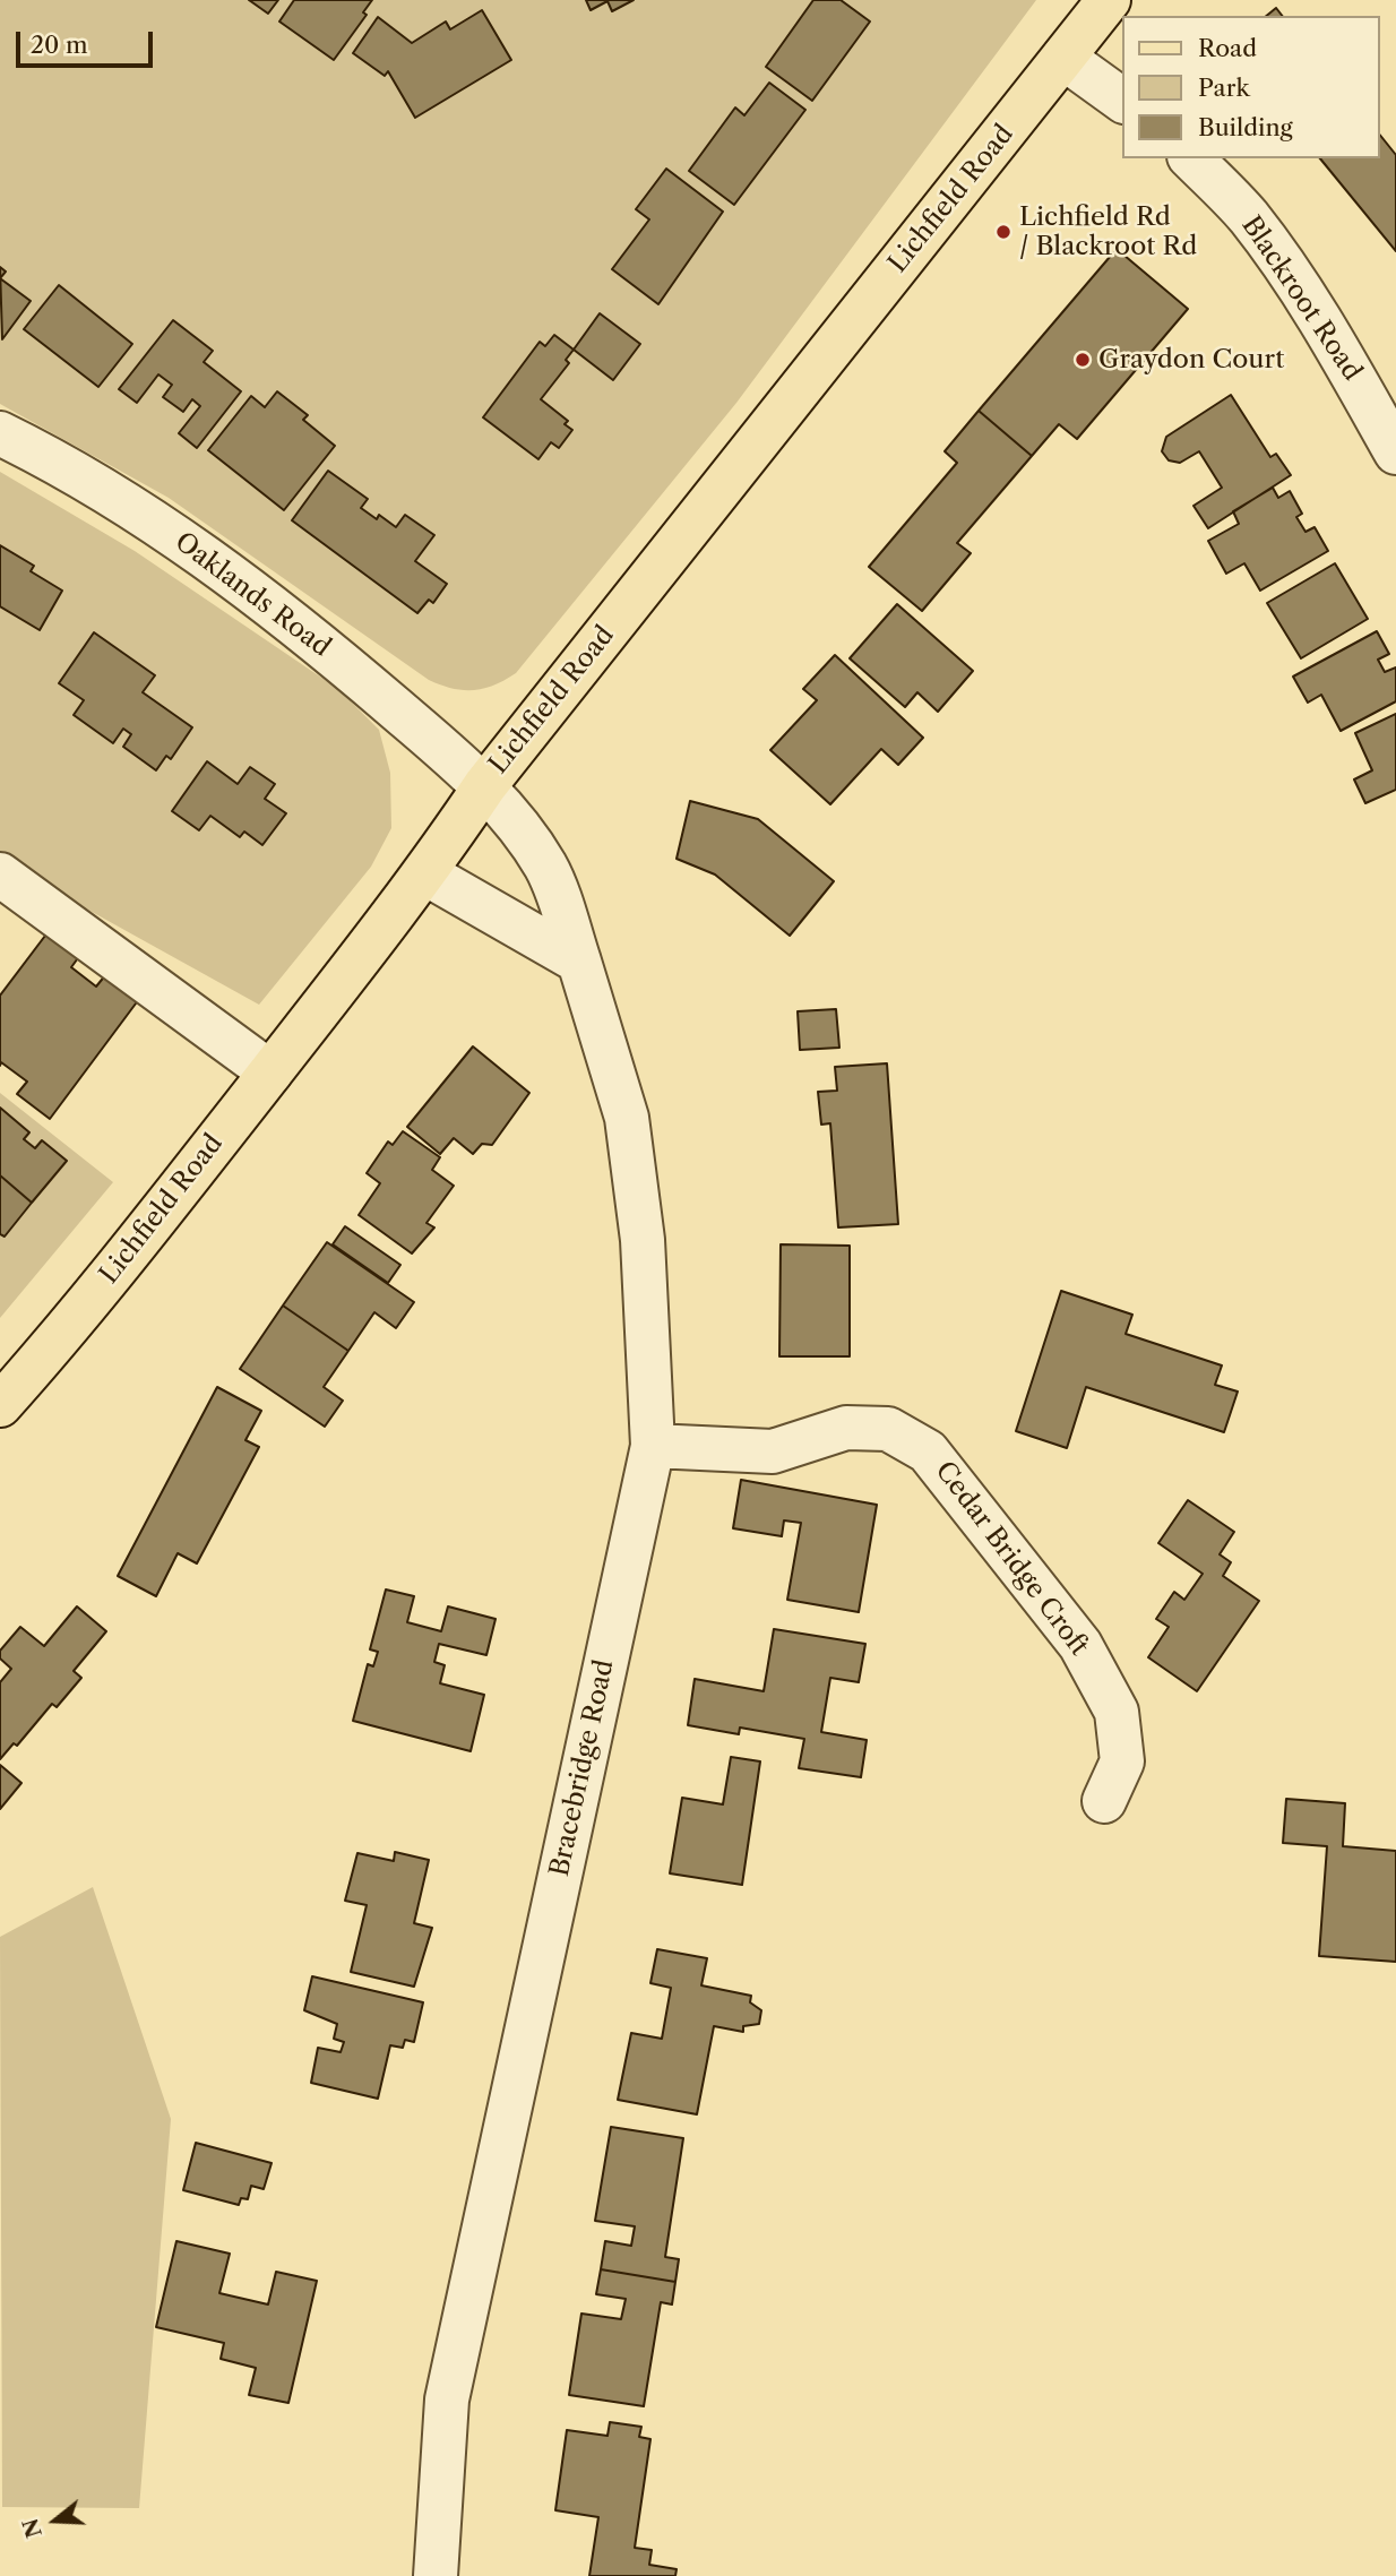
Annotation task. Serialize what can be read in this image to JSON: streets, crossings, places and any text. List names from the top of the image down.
{
  "streets": {
    "main road": ["Lichfield Road"],
    "street": [
      "Blackroot Road",
      "Oaklands Road",
      "Cedar Bridge Croft",
      "Bracebridge Road"
    ]
  },
  "crossings": [
    ["Lichfield Road", "Oaklands Road"],
    ["Lichfield Road", "Bracebridge Road"],
    ["Oaklands Road", "Bracebridge Road"],
    ["Cedar Bridge Croft", "Bracebridge Road"]
  ],
  "places": ["Lichfield Rd / Blackroot Rd", "Graydon Court"],
  "legend": ["Road", "Park", "Building"],
  "scale_bar": "20 m",
  "north": "left"
}
